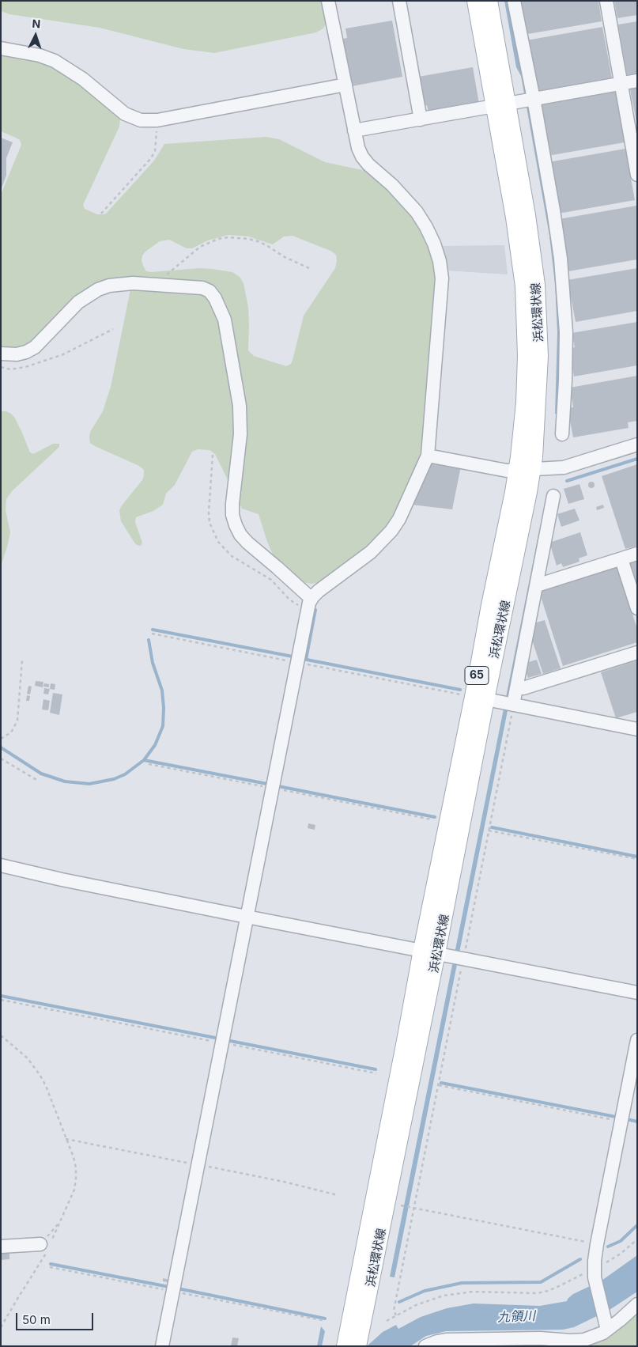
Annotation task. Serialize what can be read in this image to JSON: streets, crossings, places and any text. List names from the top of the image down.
{
  "streets": {
    "main road": ["浜松環状線", "65"]
  },
  "water": ["九領川"],
  "scale_bar": "50 m",
  "north": "top"
}
